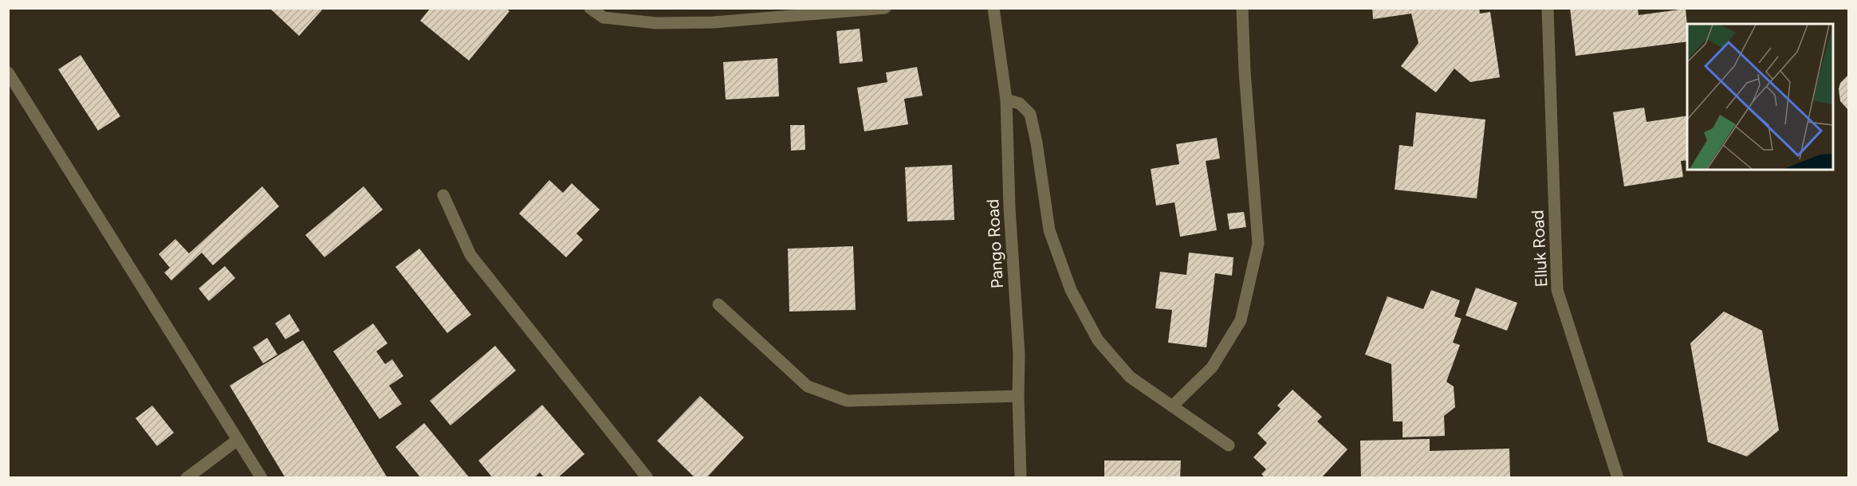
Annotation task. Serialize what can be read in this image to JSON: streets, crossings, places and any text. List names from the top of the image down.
{
  "streets": {
    "street": ["Pango Road", "Elluk Road"]
  }
}
